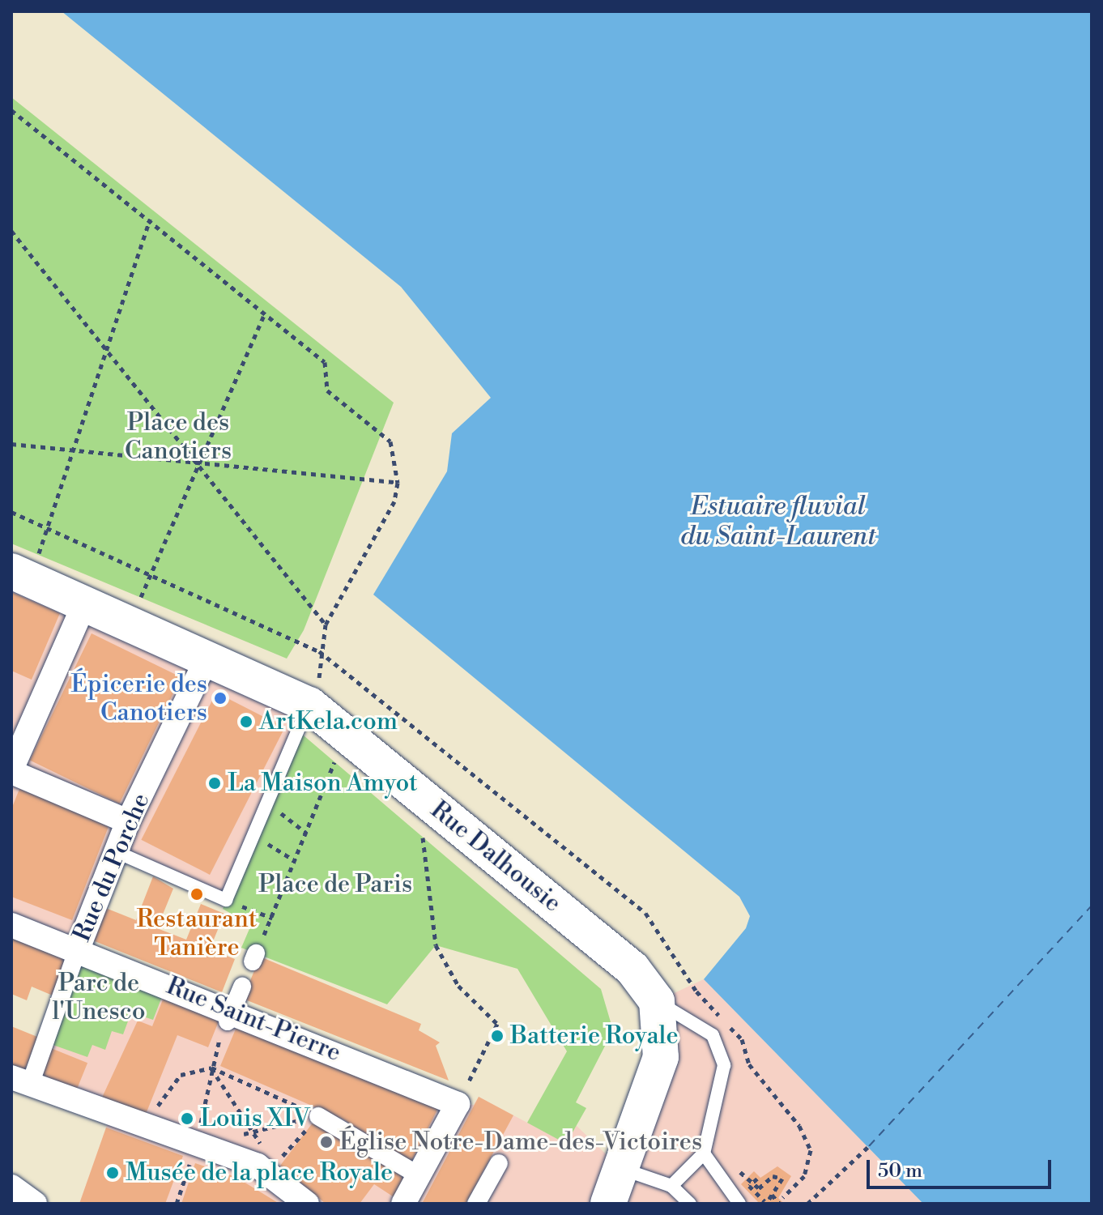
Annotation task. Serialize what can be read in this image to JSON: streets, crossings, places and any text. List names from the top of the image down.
{
  "streets": {
    "main road": ["Rue Dalhousie"],
    "street": ["Rue du Porche", "Rue Saint-Pierre"]
  },
  "crossings": [
    ["Rue Dalhousie", "Rue du Porche"],
    ["Rue du Porche", "Rue Saint-Pierre"]
  ],
  "water": ["Estuaire fluvial du Saint-Laurent"],
  "parks": ["Place des Canotiers", "Place de Paris", "Parc de l'Unesco"],
  "places": [
    "Épicerie des Canotiers",
    "ArtKela.com",
    "La Maison Amyot",
    "Restaurant Tanière",
    "Batterie Royale",
    "Louis XIV",
    "Église Notre-Dame-des-Victoires",
    "Musée de la place Royale"
  ],
  "scale_bar": "50 m"
}
